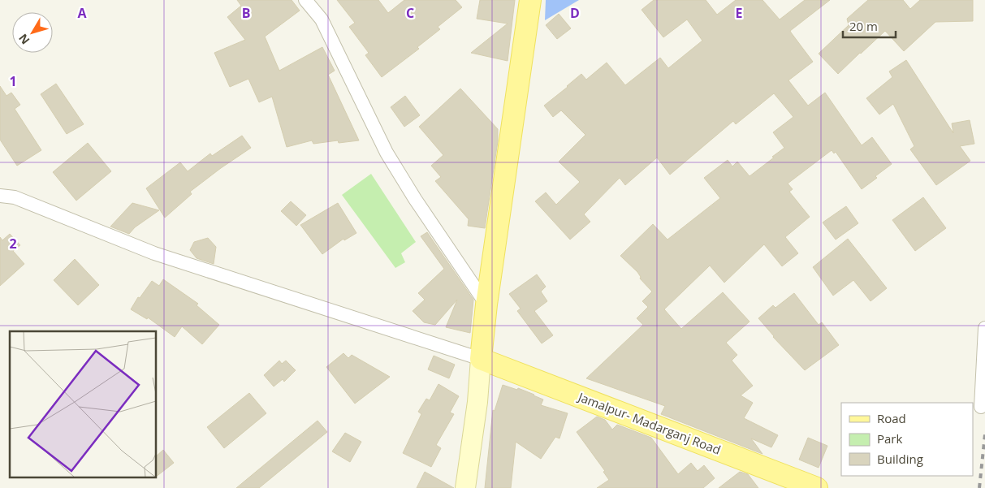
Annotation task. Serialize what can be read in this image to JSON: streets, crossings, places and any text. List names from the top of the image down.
{
  "streets": {
    "main road": ["Jamalpur- Madarganj Road"]
  },
  "legend": ["Road", "Park", "Building"],
  "scale_bar": "20 m",
  "north": "bottom left",
  "grid": {
    "columns": [
      "A",
      "B",
      "C",
      "D",
      "E"
    ],
    "rows": ["1", "2"]
  }
}
